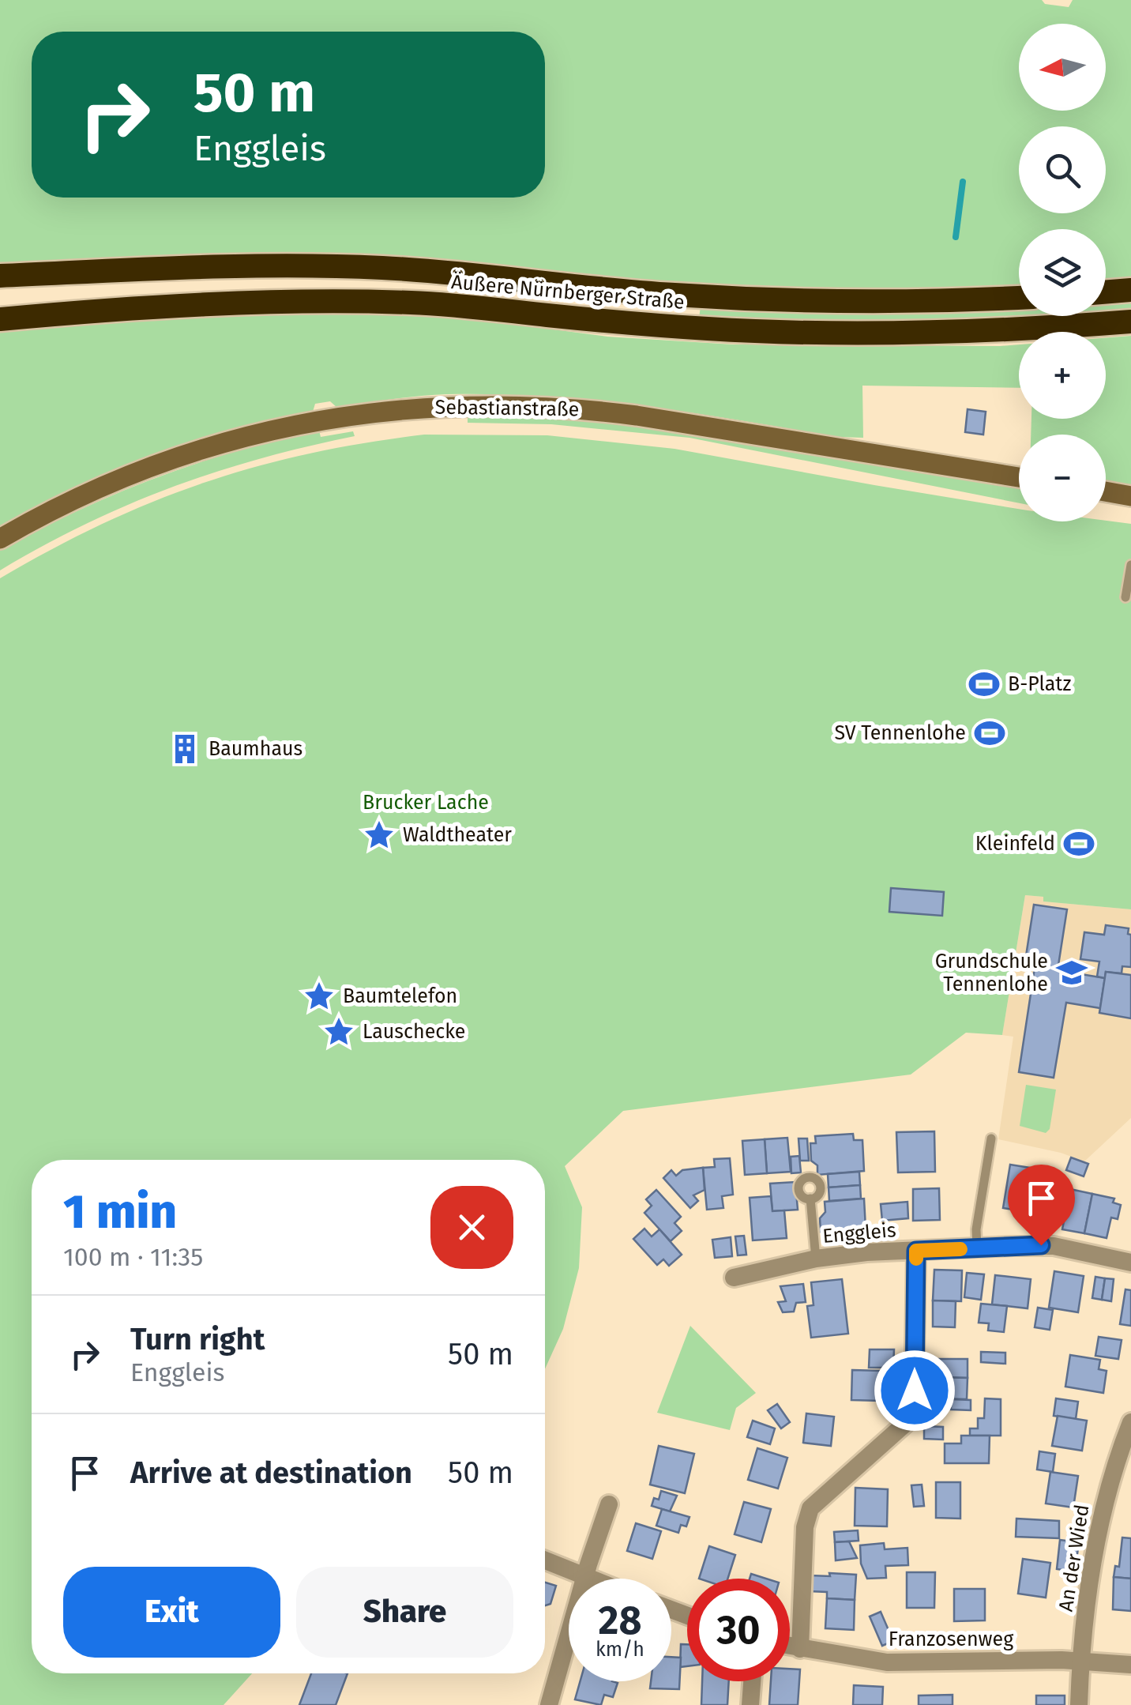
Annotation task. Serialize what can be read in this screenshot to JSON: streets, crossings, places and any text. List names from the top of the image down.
{
  "streets": {
    "highway": ["Äußere Nürnberger Straße"],
    "street": [
      "Sebastianstraße",
      "Enggleis",
      "An der Wied",
      "Franzosenweg"
    ]
  },
  "crossings": [
    ["An der Wied", "Franzosenweg"]
  ],
  "parks": ["Brucker Lache"],
  "places": {
    "sports": ["B-Platz", "SV Tennenlohe", "Kleinfeld"],
    "building": ["Baumhaus"],
    "place": ["Waldtheater", "Baumtelefon", "Lauschecke"],
    "school or university": ["Grundschule Tennenlohe"]
  },
  "north": "left",
  "page": {
    "map_buttons": ["+", "−"],
    "turn": ["50 m", "Enggleis"],
    "heading": ["1 min", "100 m · 11:35"],
    "list": [
      {
        "name": "Turn right",
        "note": "Enggleis",
        "value": "50 m"
      },
      {
        "name": "Arrive at destination",
        "value": "50 m"
      }
    ],
    "buttons": ["Exit", "Share"],
    "speed": "28 km/h",
    "limit": "30"
  }
}
